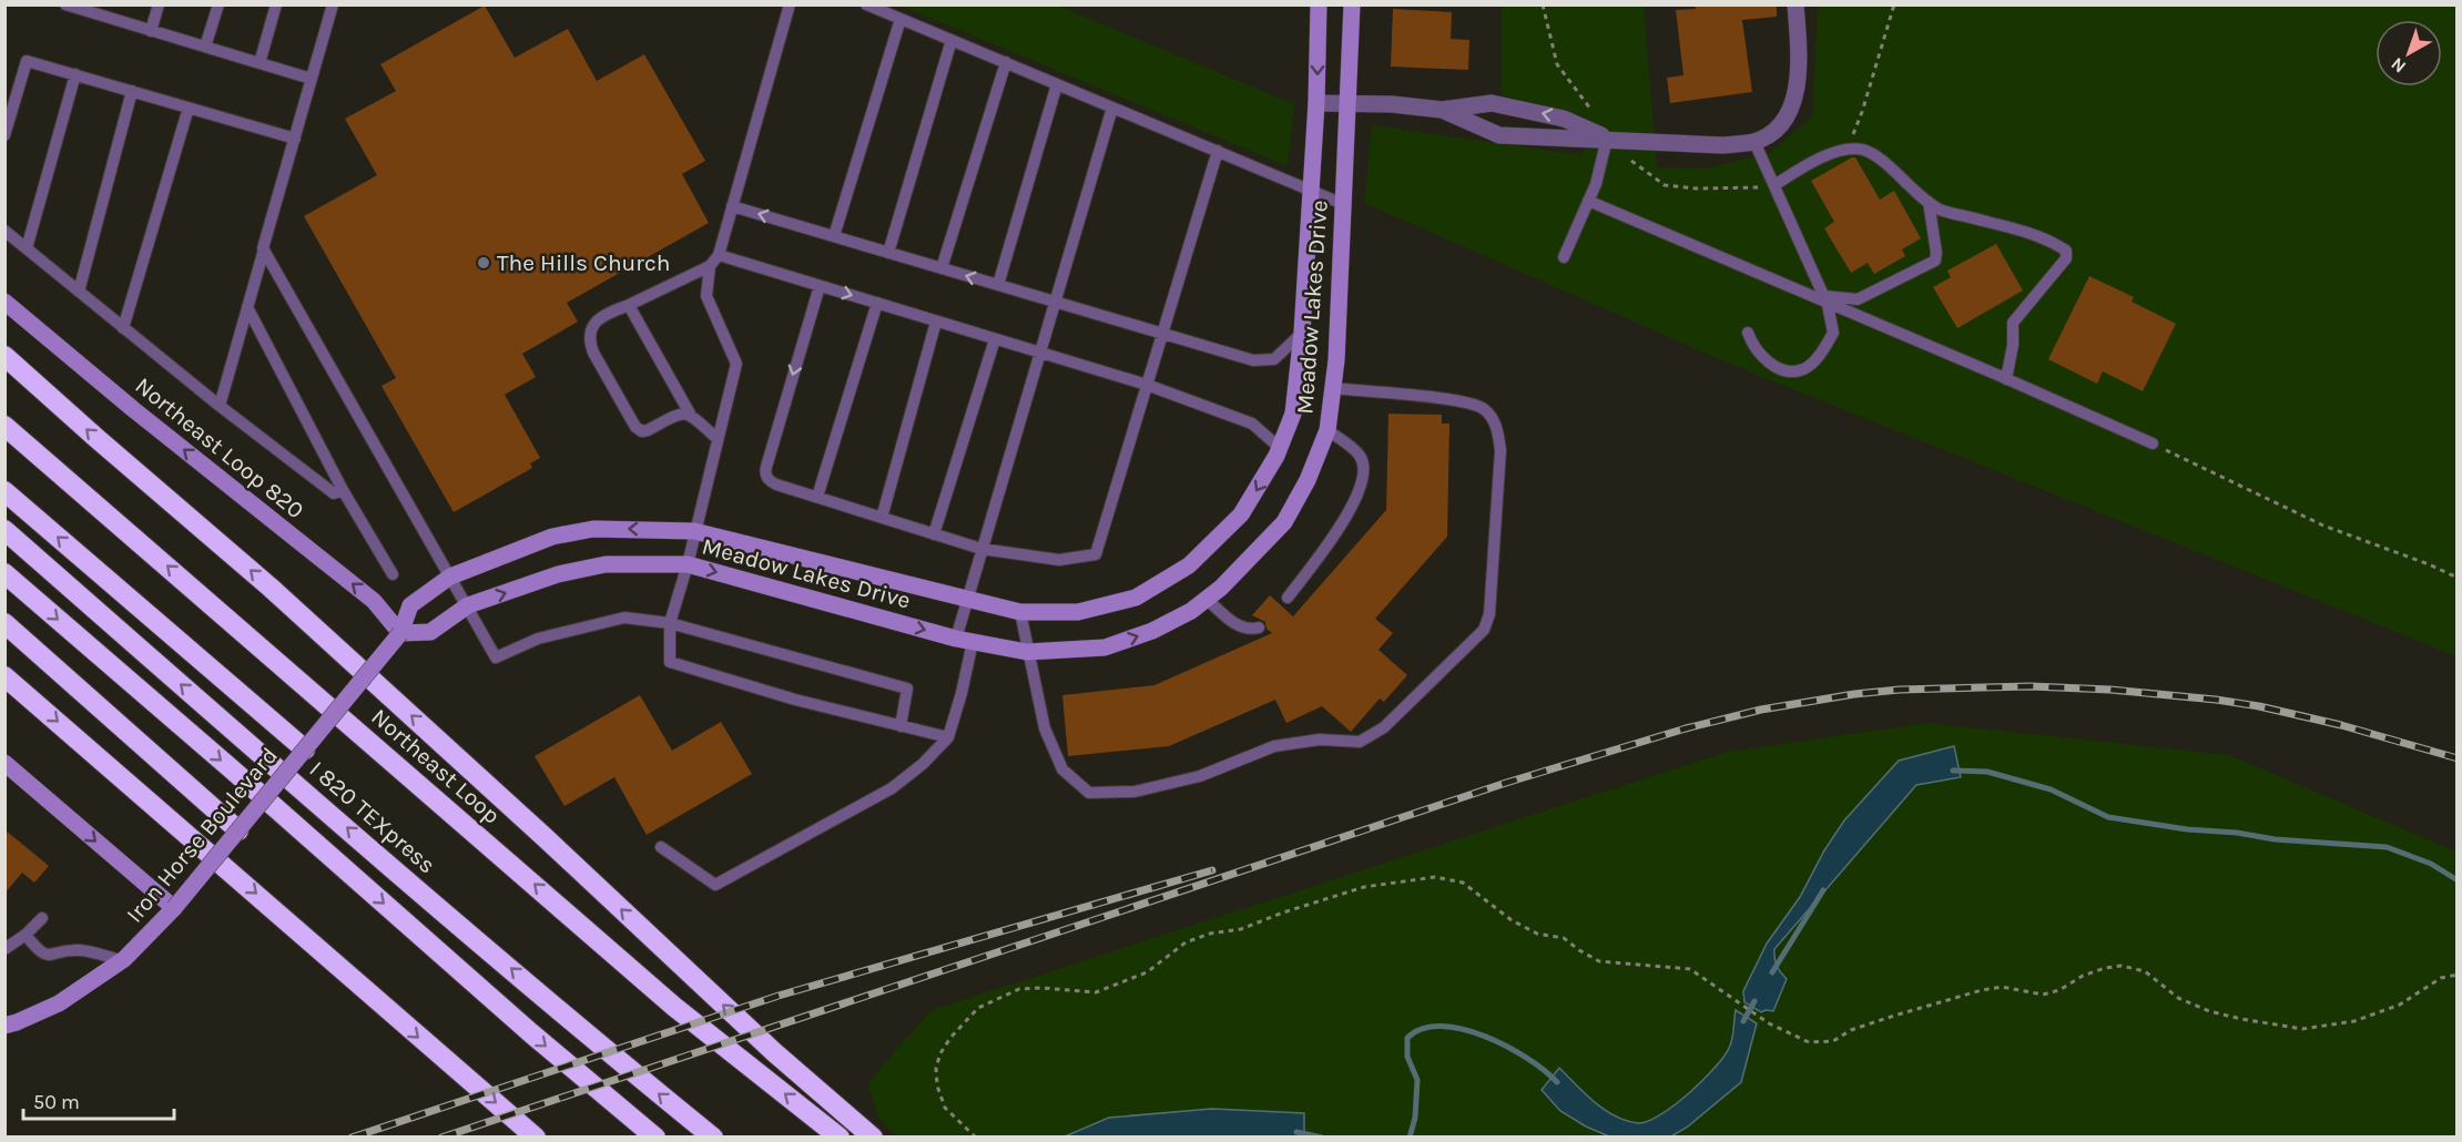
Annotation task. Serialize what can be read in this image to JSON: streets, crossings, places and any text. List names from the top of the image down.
{
  "streets": {
    "highway": ["Northeast Loop", "I 820 TEXpress"],
    "street": ["Meadow Lakes Drive", "Northeast Loop 820", "Iron Horse Boulevard"]
  },
  "crossings": [
    ["Meadow Lakes Drive", "Northeast Loop 820"],
    ["Meadow Lakes Drive", "Iron Horse Boulevard"],
    ["Northeast Loop 820", "Iron Horse Boulevard"]
  ],
  "one_way": ["Northeast Loop 820"],
  "places": ["The Hills Church"],
  "scale_bar": "50 m",
  "north": "bottom left"
}
